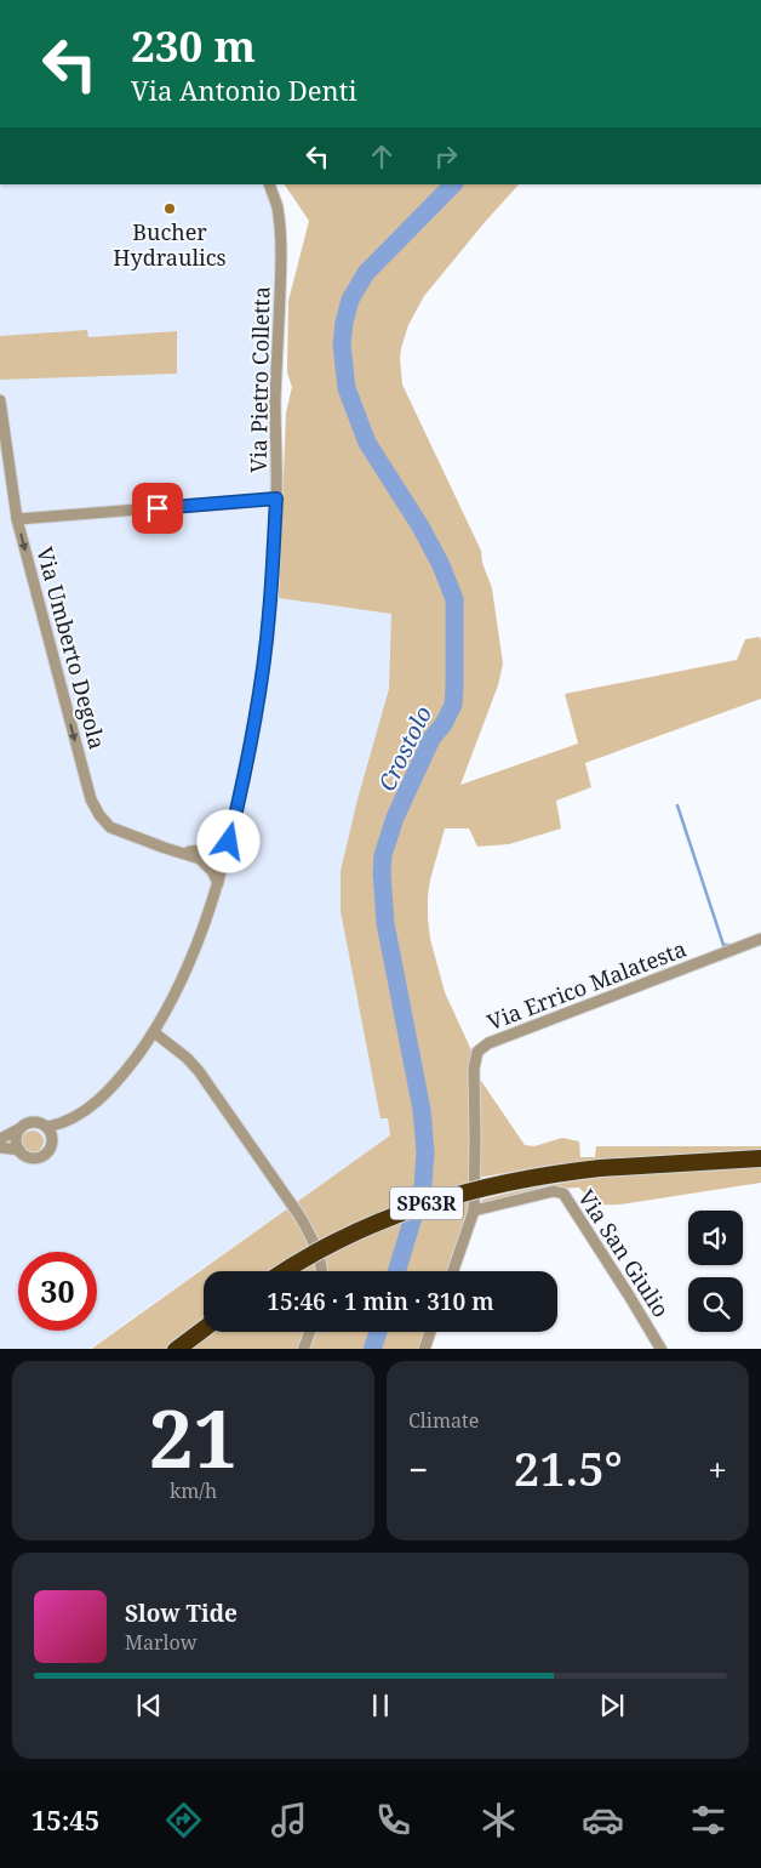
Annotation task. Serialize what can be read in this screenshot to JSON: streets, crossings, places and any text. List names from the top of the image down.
{
  "streets": {
    "highway": ["SP63R"],
    "street": [
      "Via Pietro Colletta",
      "Via Umberto Degola",
      "Via Errico Malatesta",
      "Via San Giulio"
    ]
  },
  "crossings": [
    ["Via Pietro Colletta", "Via Umberto Degola"],
    ["Via Errico Malatesta", "Via San Giulio"]
  ],
  "one_way": ["Via Umberto Degola"],
  "water": ["Crostolo"],
  "places": ["Bucher Hydraulics"],
  "page": {
    "turn": ["230 m", "Via Antonio Denti"],
    "limit": "30",
    "trip": "15:46 · 1 min · 310 m",
    "tile": [
      ["21", "km/h"],
      "Climate"
    ],
    "heat": ["−", "21.5°", "+"],
    "song": ["Slow Tide", "Marlow"],
    "tabs": "15:45"
  }
}
